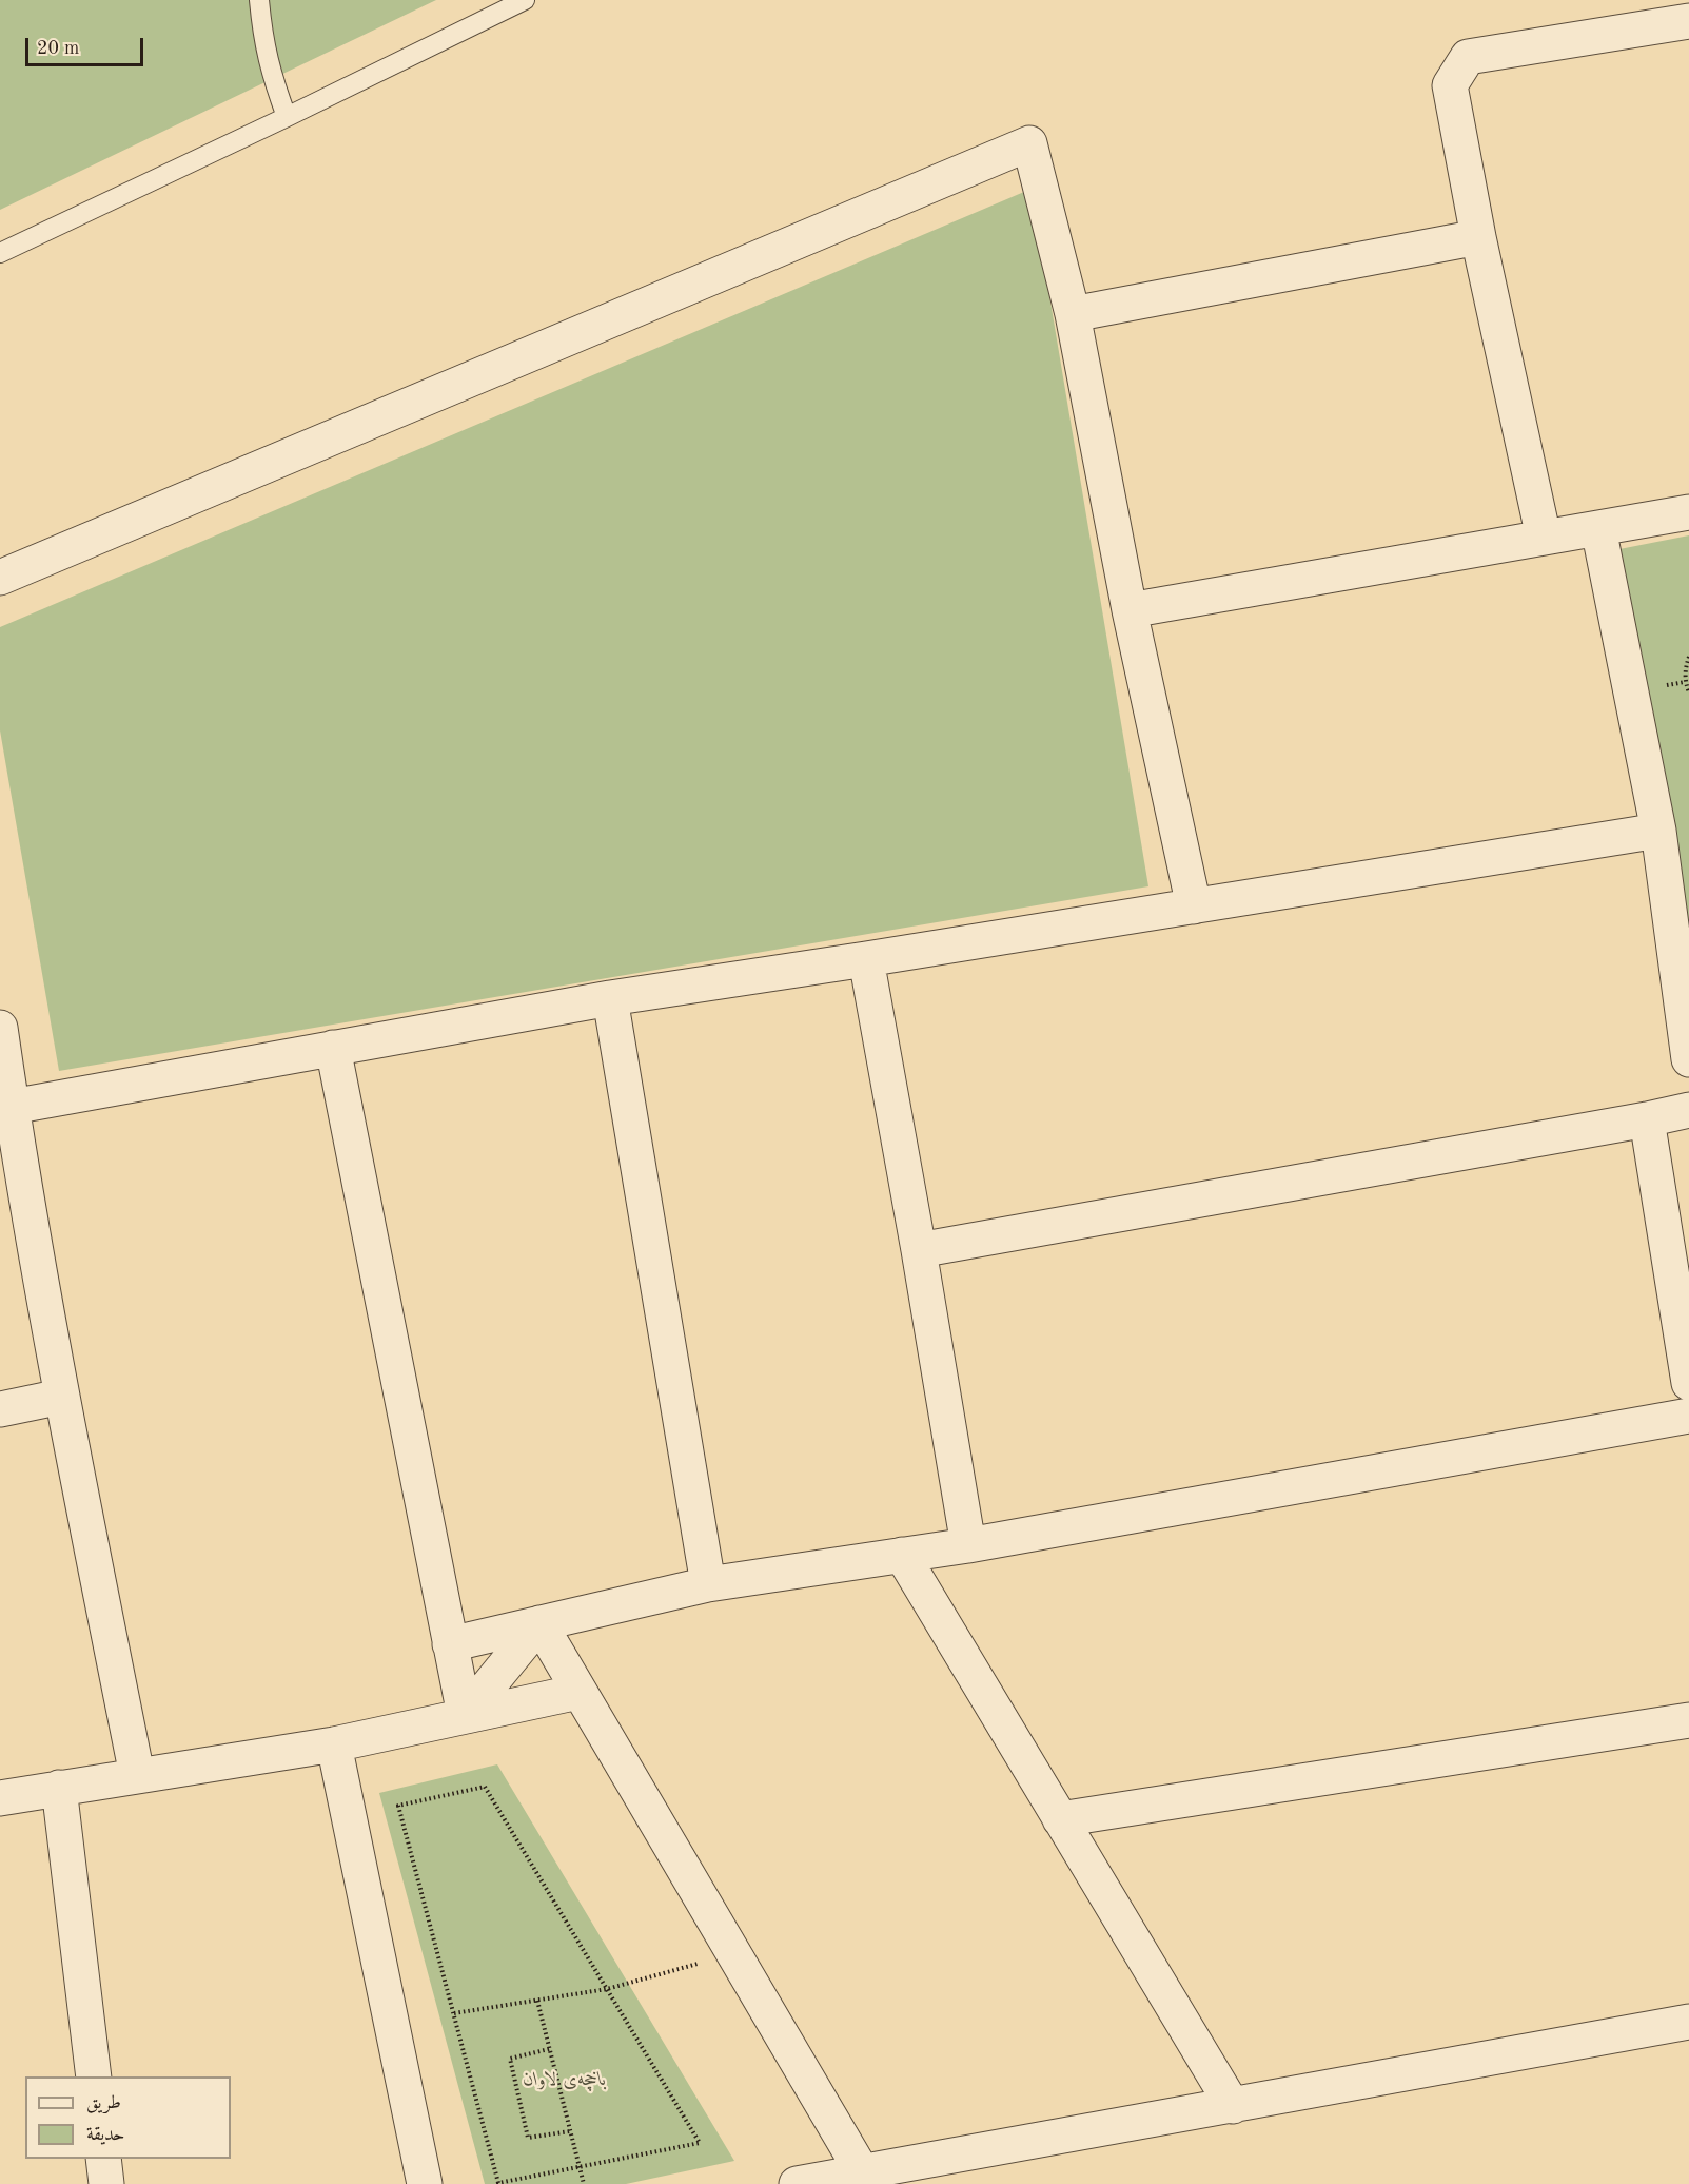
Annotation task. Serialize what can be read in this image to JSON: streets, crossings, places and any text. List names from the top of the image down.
{
  "parks": ["باخچەی لاوان"],
  "legend": ["طريق", "حديقة"],
  "scale_bar": "20 m"
}
